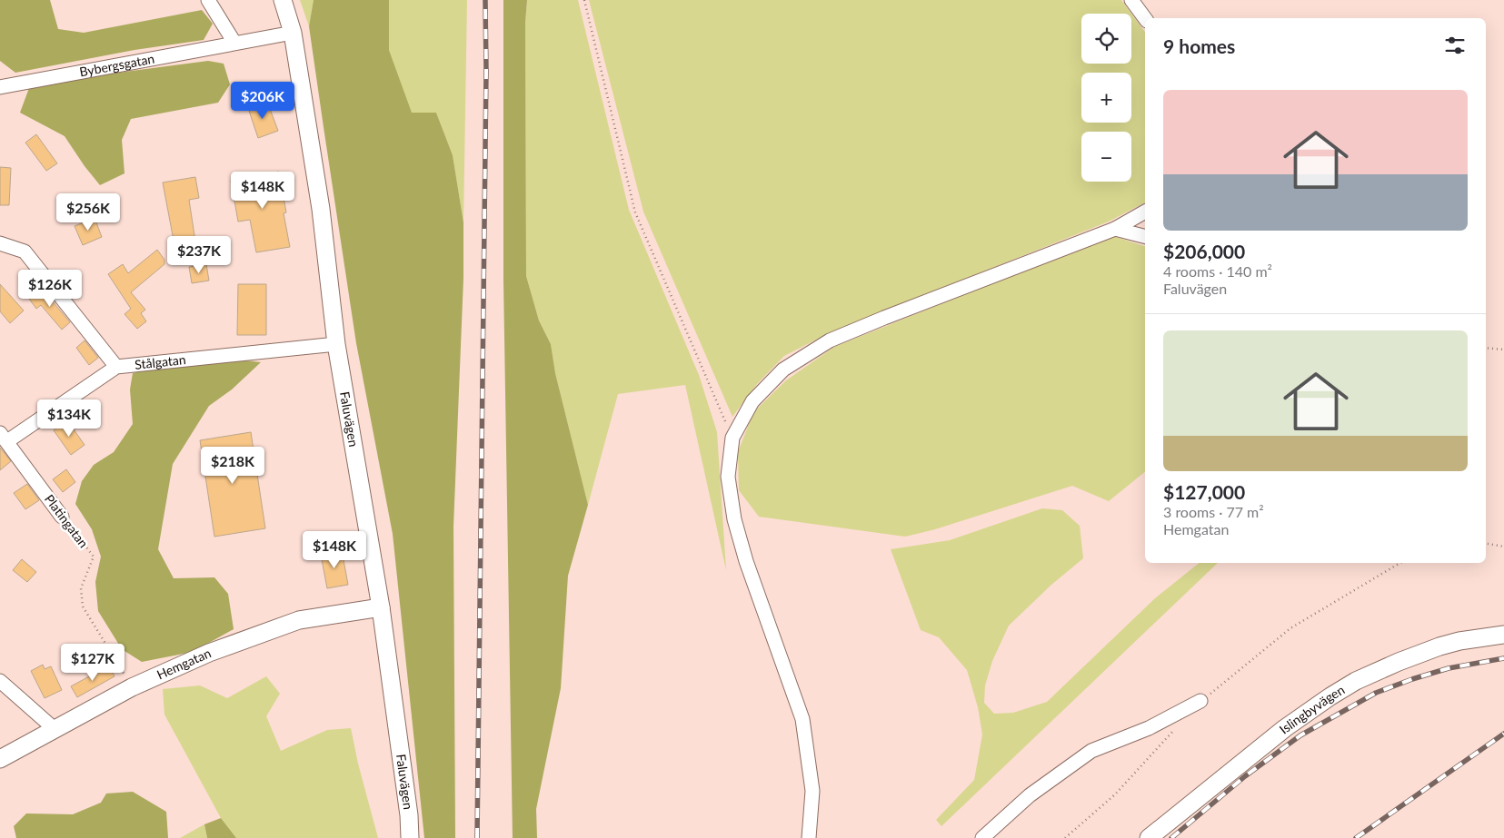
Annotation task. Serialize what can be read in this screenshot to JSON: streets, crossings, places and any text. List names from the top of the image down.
{
  "streets": {
    "street": [
      "Bybergsgatan",
      "Stålgatan",
      "Faluvägen",
      "Platingatan",
      "Hemgatan",
      "Islingbyvägen"
    ]
  },
  "crossings": [
    ["Stålgatan", "Faluvägen"],
    ["Stålgatan", "Platingatan"],
    ["Faluvägen", "Hemgatan"],
    ["Platingatan", "Hemgatan"]
  ],
  "page": {
    "map_buttons": ["+", "−"],
    "heading": "9 homes",
    "list": [
      {
        "name": "$206,000",
        "note": "4 rooms · 140 m² · Faluvägen"
      },
      {
        "name": "$127,000",
        "note": "3 rooms · 77 m² · Hemgatan"
      }
    ],
    "price": [
      "$206K",
      "$148K",
      "$256K",
      "$237K",
      "$126K",
      "$134K",
      "$218K",
      "$148K",
      "$127K"
    ]
  }
}
